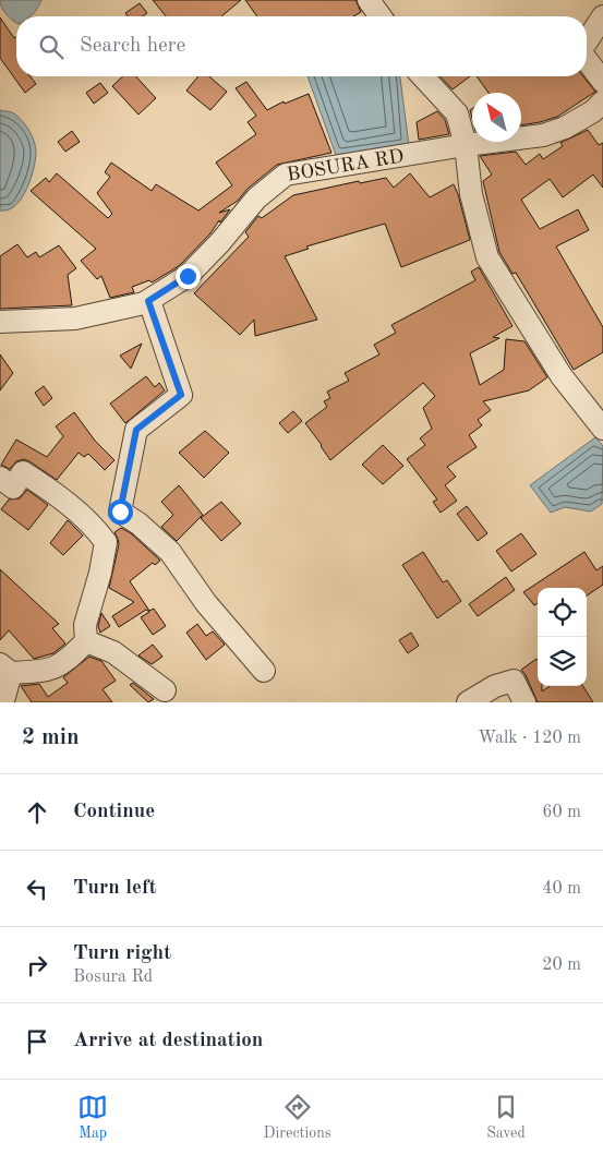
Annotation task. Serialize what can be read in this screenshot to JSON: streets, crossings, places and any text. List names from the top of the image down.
{
  "streets": {
    "street": ["BOSURA RD"]
  },
  "north": "top left",
  "page": {
    "search": "Search here",
    "heading": ["2 min", "Walk · 120 m"],
    "list": [
      ["Continue", "60 m"],
      ["Turn left", "40 m"],
      ["Turn right", "Bosura Rd", "20 m"],
      "Arrive at destination"
    ],
    "nav": ["Map", "Directions", "Saved"]
  }
}
